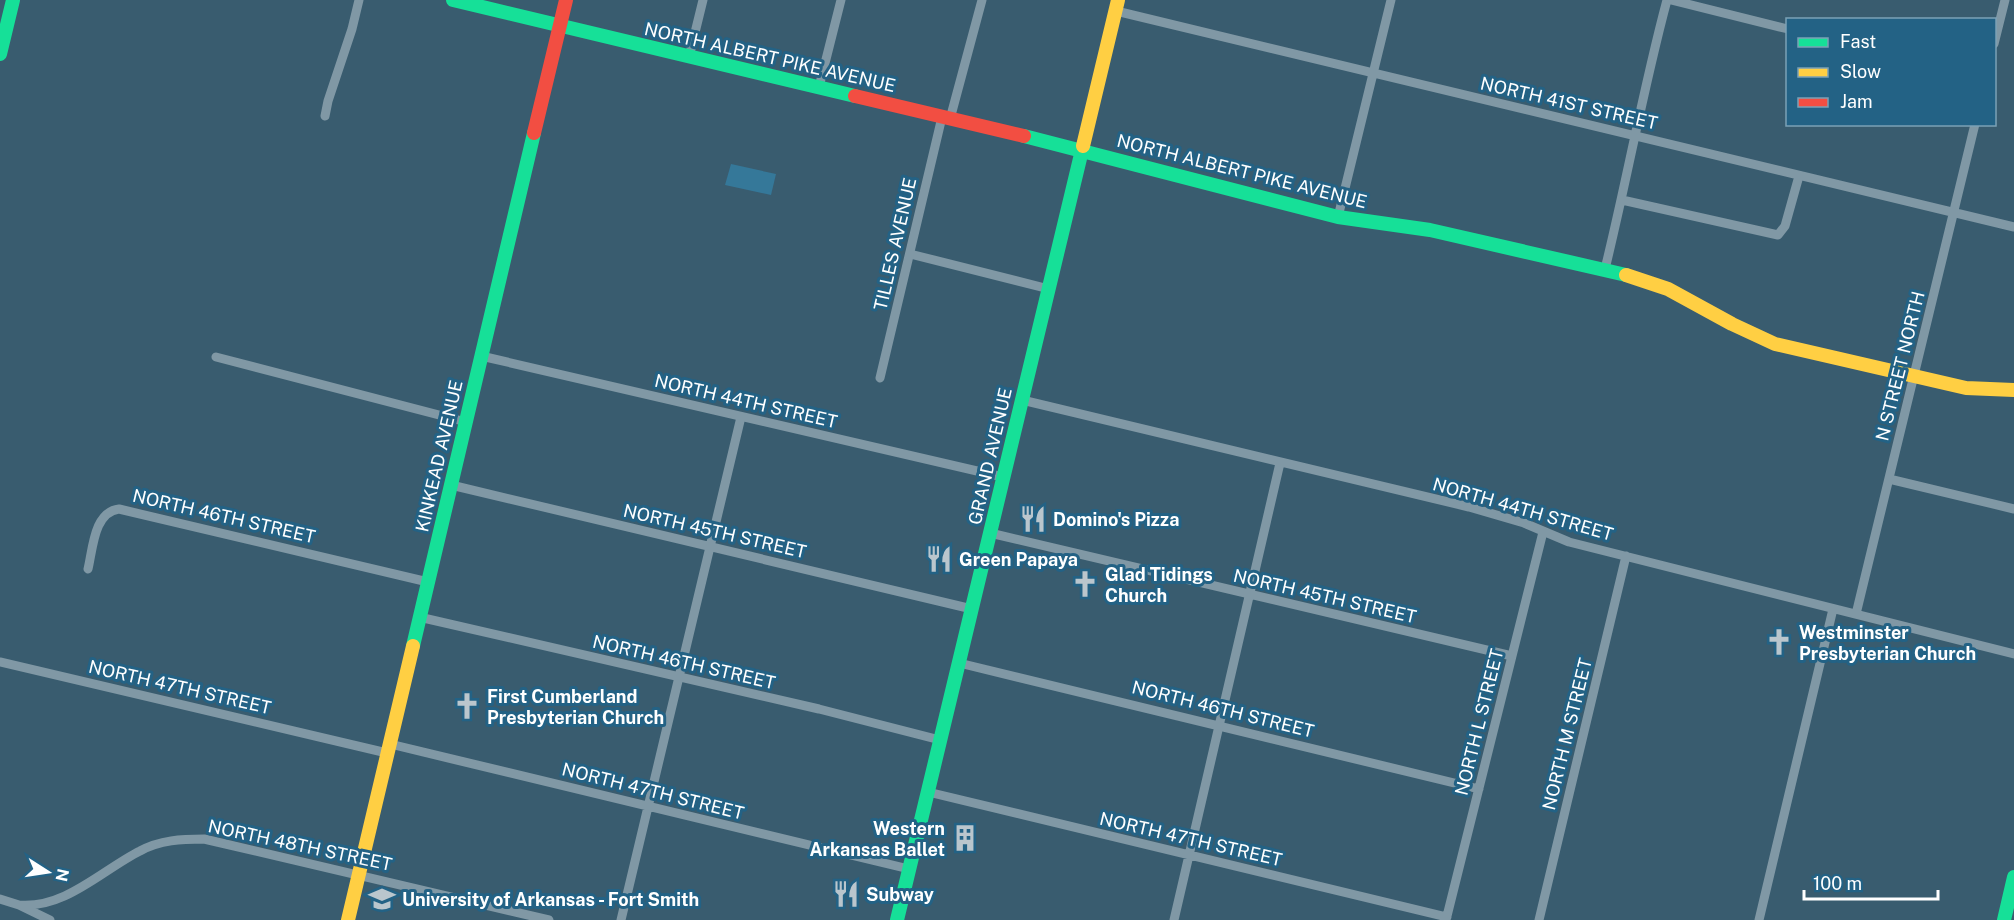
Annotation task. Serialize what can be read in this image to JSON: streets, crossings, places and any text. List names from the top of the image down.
{
  "streets": {
    "street": [
      "NORTH ALBERT PIKE AVENUE",
      "NORTH 41ST STREET",
      "TILLES AVENUE",
      "N STREET NORTH",
      "NORTH 44TH STREET",
      "KINKEAD AVENUE",
      "GRAND AVENUE",
      "NORTH 46TH STREET",
      "NORTH 45TH STREET",
      "NORTH 47TH STREET",
      "NORTH L STREET",
      "NORTH M STREET",
      "NORTH 48TH STREET"
    ]
  },
  "crossings": [
    ["NORTH ALBERT PIKE AVENUE", "TILLES AVENUE"],
    ["NORTH ALBERT PIKE AVENUE", "N STREET NORTH"],
    ["NORTH ALBERT PIKE AVENUE", "KINKEAD AVENUE"],
    ["NORTH ALBERT PIKE AVENUE", "GRAND AVENUE"],
    ["NORTH 41ST STREET", "N STREET NORTH"],
    ["NORTH 41ST STREET", "GRAND AVENUE"],
    ["N STREET NORTH", "NORTH 44TH STREET"],
    ["NORTH 44TH STREET", "KINKEAD AVENUE"],
    ["NORTH 44TH STREET", "GRAND AVENUE"],
    ["NORTH 44TH STREET", "NORTH L STREET"],
    ["NORTH 44TH STREET", "NORTH M STREET"],
    ["KINKEAD AVENUE", "NORTH 46TH STREET"],
    ["KINKEAD AVENUE", "NORTH 45TH STREET"],
    ["KINKEAD AVENUE", "NORTH 47TH STREET"],
    ["KINKEAD AVENUE", "NORTH 48TH STREET"],
    ["GRAND AVENUE", "NORTH 46TH STREET"],
    ["GRAND AVENUE", "NORTH 45TH STREET"],
    ["GRAND AVENUE", "NORTH 47TH STREET"],
    ["NORTH 46TH STREET", "NORTH L STREET"],
    ["NORTH 45TH STREET", "NORTH L STREET"],
    ["NORTH 47TH STREET", "NORTH L STREET"]
  ],
  "places": {
    "restaurant": ["Domino's Pizza", "Green Papaya", "Subway"],
    "church": ["Glad Tidings Church", "Westminster Presbyterian Church", "First Cumberland Presbyterian Church"],
    "building": ["Western Arkansas Ballet"],
    "school or university": ["University of Arkansas - Fort Smith"]
  },
  "legend": ["Fast", "Slow", "Jam"],
  "scale_bar": "100 m",
  "north": "right"
}
